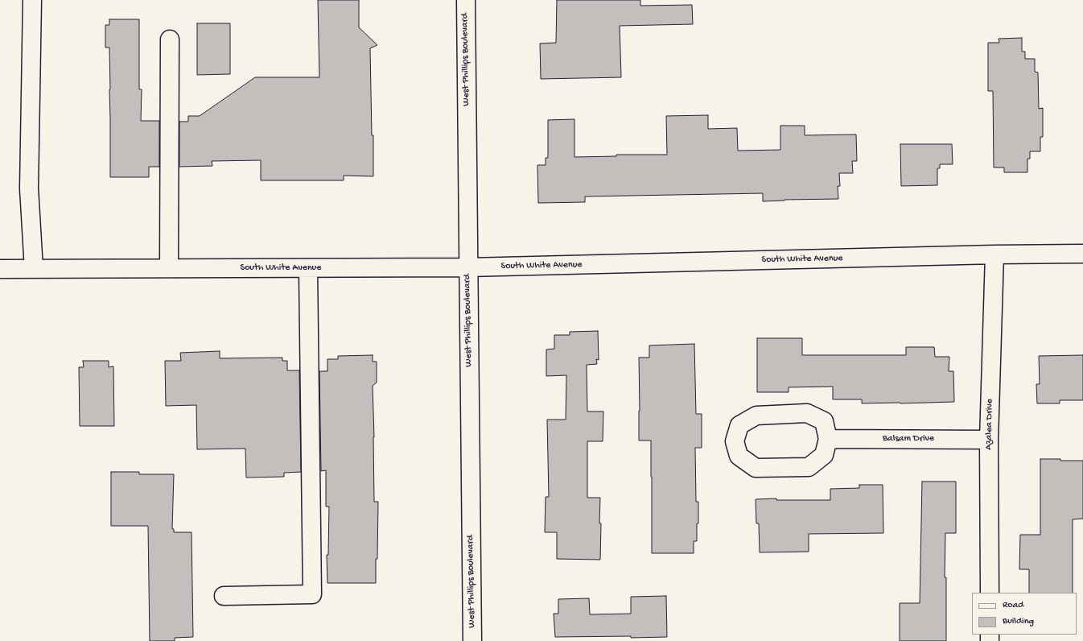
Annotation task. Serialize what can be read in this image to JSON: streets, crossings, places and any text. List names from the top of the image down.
{
  "streets": {
    "street": [
      "West Phillips Boulevard",
      "South White Avenue",
      "Azalea Drive",
      "Balsam Drive"
    ]
  },
  "crossings": [
    ["West Phillips Boulevard", "South White Avenue"],
    ["South White Avenue", "Azalea Drive"],
    ["Azalea Drive", "Balsam Drive"]
  ],
  "legend": ["Road", "Building"]
}
